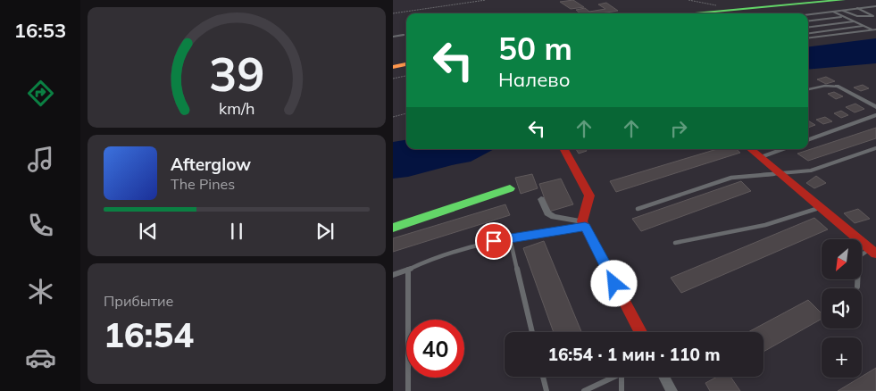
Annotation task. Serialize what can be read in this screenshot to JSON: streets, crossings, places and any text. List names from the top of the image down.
{
  "north": "bottom left",
  "page": {
    "tabs": "16:53",
    "turn": ["50 m", "Налево"],
    "song": ["Afterglow", "The Pines"],
    "map_buttons": "+",
    "tile": ["Прибытие", "16:54"],
    "limit": "40",
    "trip": "16:54 · 1 мин · 110 m",
    "gauge": ["39", "km/h"]
  }
}
